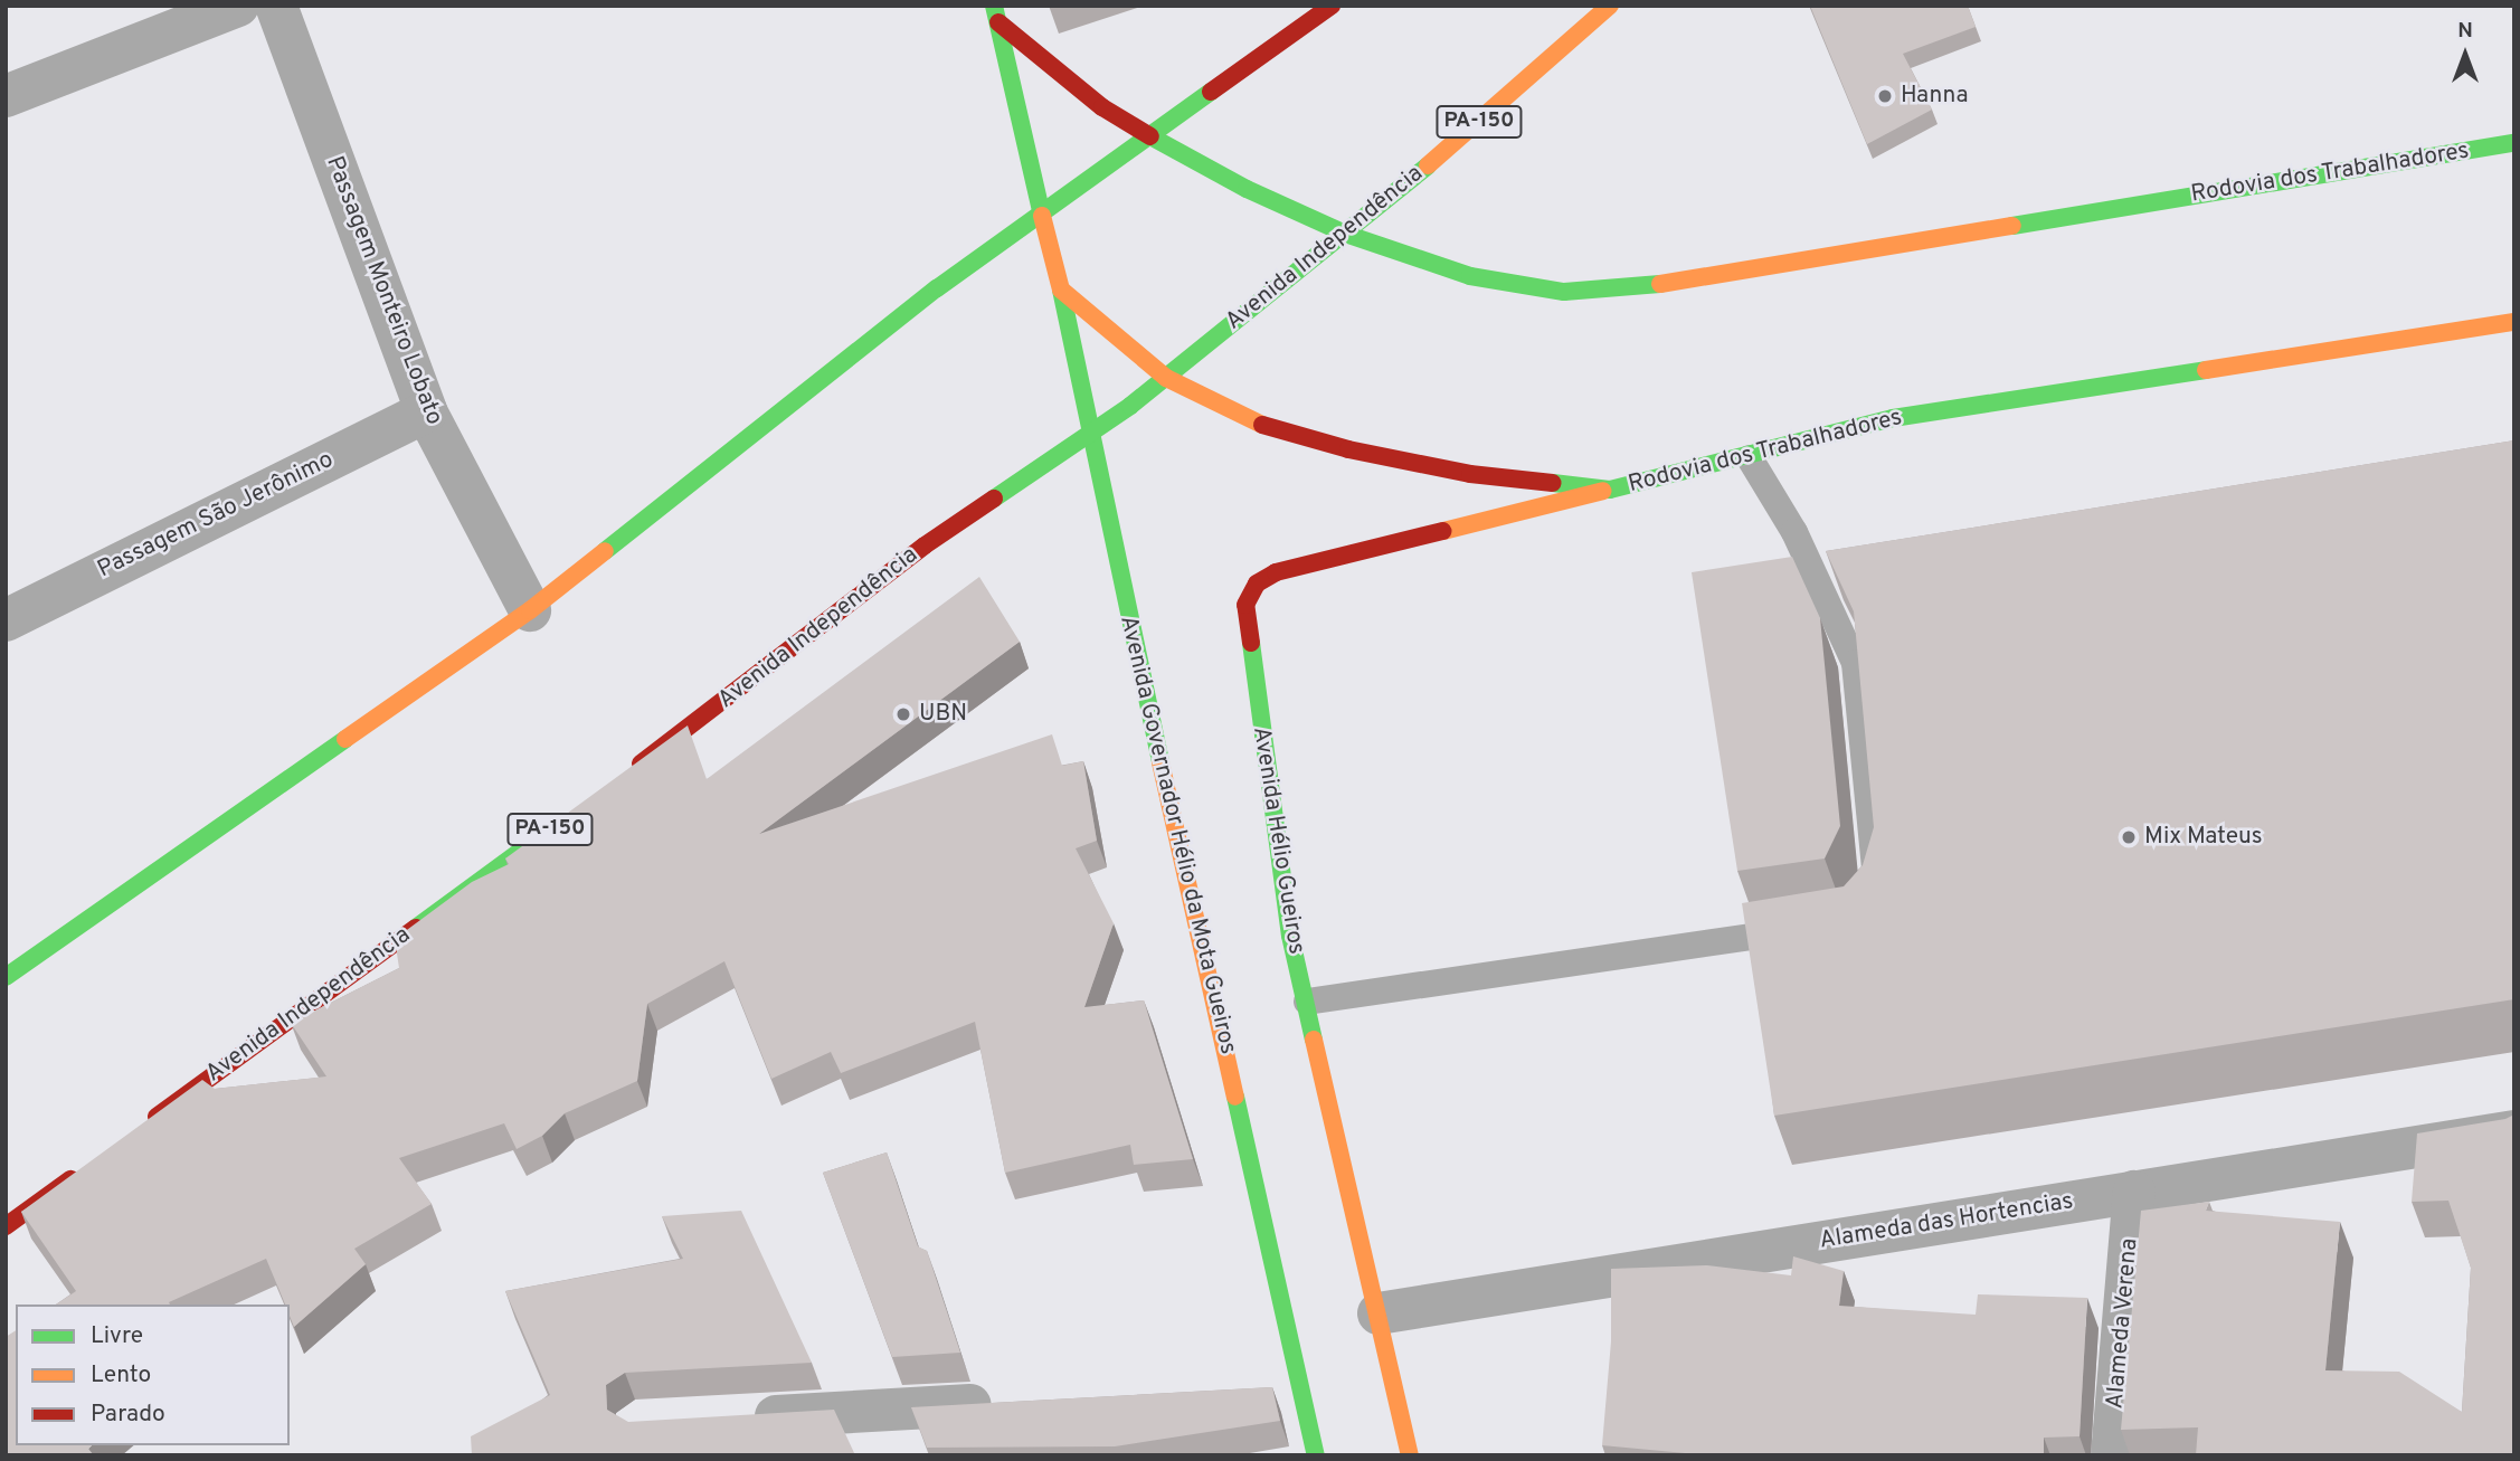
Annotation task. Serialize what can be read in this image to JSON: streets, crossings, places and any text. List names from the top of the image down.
{
  "streets": {
    "main road": [
      "PA-150",
      "Rodovia dos Trabalhadores",
      "Avenida Independência",
      "Avenida Governador Hélio da Mota Gueiros",
      "Avenida Hélio Gueiros"
    ],
    "street": [
      "Passagem Monteiro Lobato",
      "Passagem São Jerônimo",
      "Alameda das Hortencias",
      "Alameda Verena"
    ]
  },
  "crossings": [
    ["Rodovia dos Trabalhadores", "Avenida Independência"],
    ["Rodovia dos Trabalhadores", "Avenida Governador Hélio da Mota Gueiros"],
    ["Rodovia dos Trabalhadores", "Avenida Hélio Gueiros"],
    ["Avenida Independência", "Avenida Governador Hélio da Mota Gueiros"],
    ["Passagem Monteiro Lobato", "Passagem São Jerônimo"],
    ["Avenida Hélio Gueiros", "Alameda das Hortencias"],
    ["Alameda das Hortencias", "Alameda Verena"]
  ],
  "places": ["Hanna", "UBN", "Mix Mateus"],
  "legend": ["Livre", "Lento", "Parado"],
  "north": "top"
}
